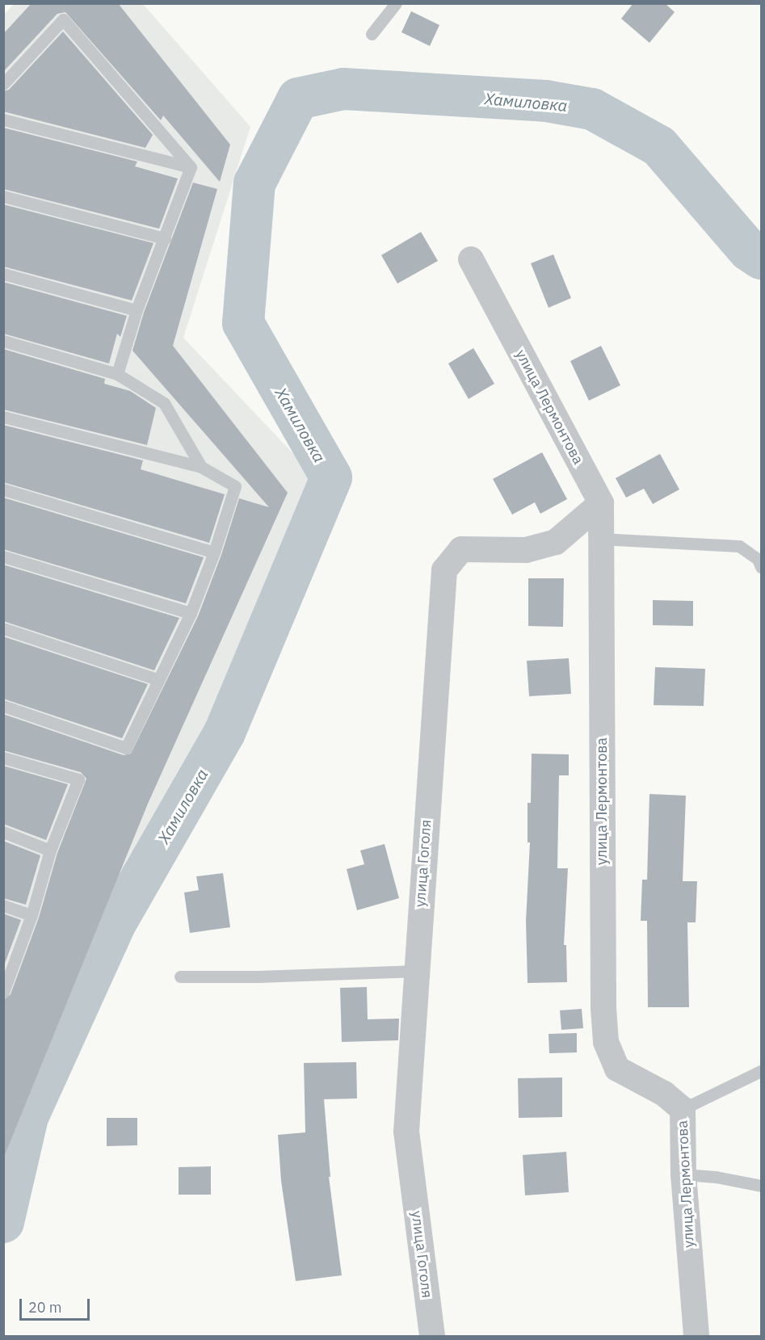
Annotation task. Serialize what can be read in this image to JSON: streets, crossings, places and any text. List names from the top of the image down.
{
  "streets": {
    "street": ["улица Лермонтова", "улица Гоголя"]
  },
  "crossings": [
    ["улица Лермонтова", "улица Гоголя"]
  ],
  "water": ["Хамиловка"],
  "scale_bar": "20 m"
}
